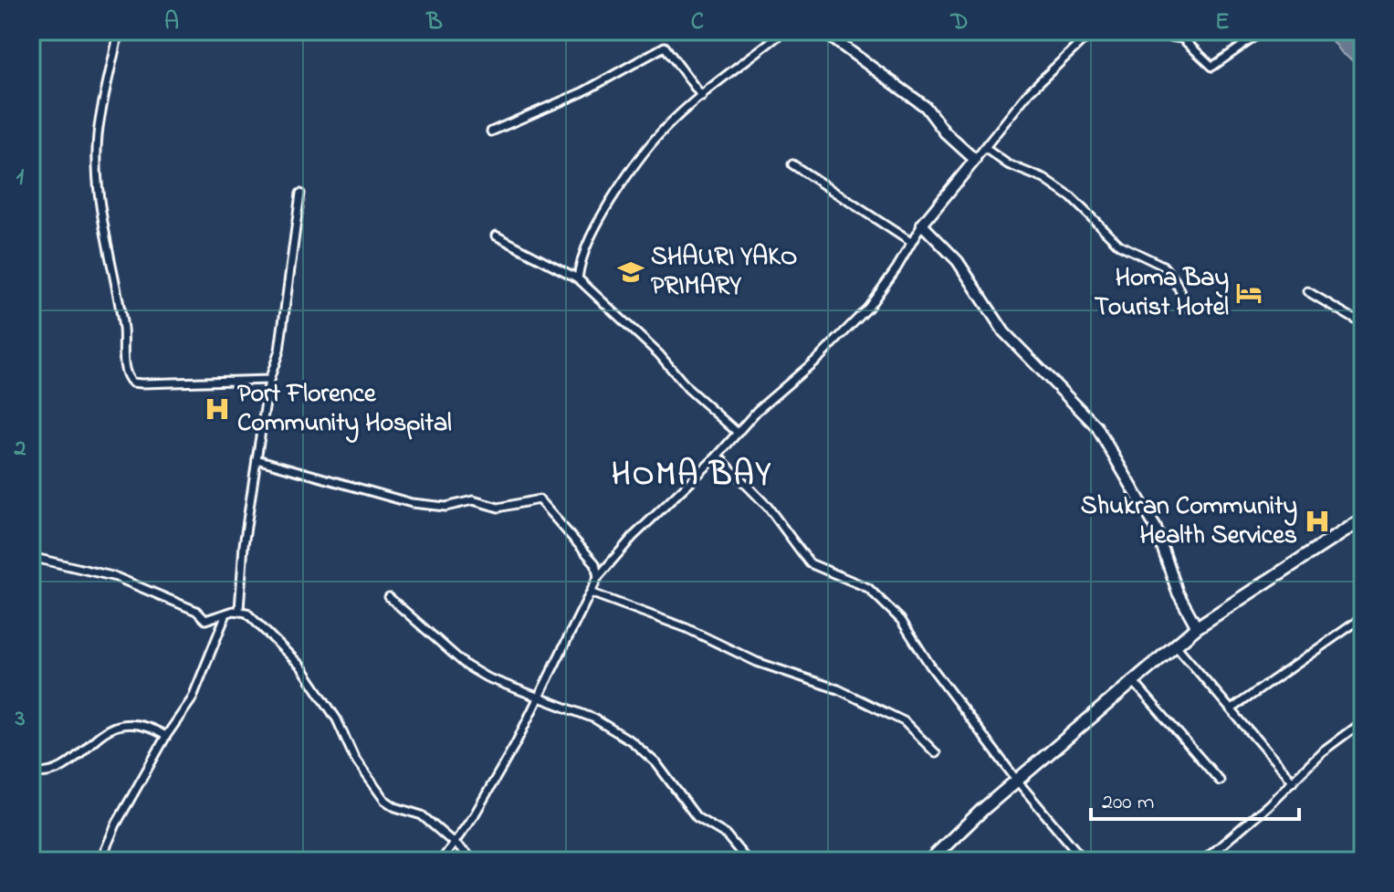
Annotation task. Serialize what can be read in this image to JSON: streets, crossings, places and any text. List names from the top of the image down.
{
  "districts": ["HOMA BAY"],
  "places": {
    "school or university": ["SHAURI YAKO PRIMARY"],
    "hotel": ["Homa Bay Tourist Hotel"],
    "hospital": ["Port Florence Community Hospital", "Shukran Community Health Services"]
  },
  "scale_bar": "200 m",
  "grid": {
    "columns": [
      "A",
      "B",
      "C",
      "D",
      "E"
    ],
    "rows": ["1", "2", "3"]
  }
}
